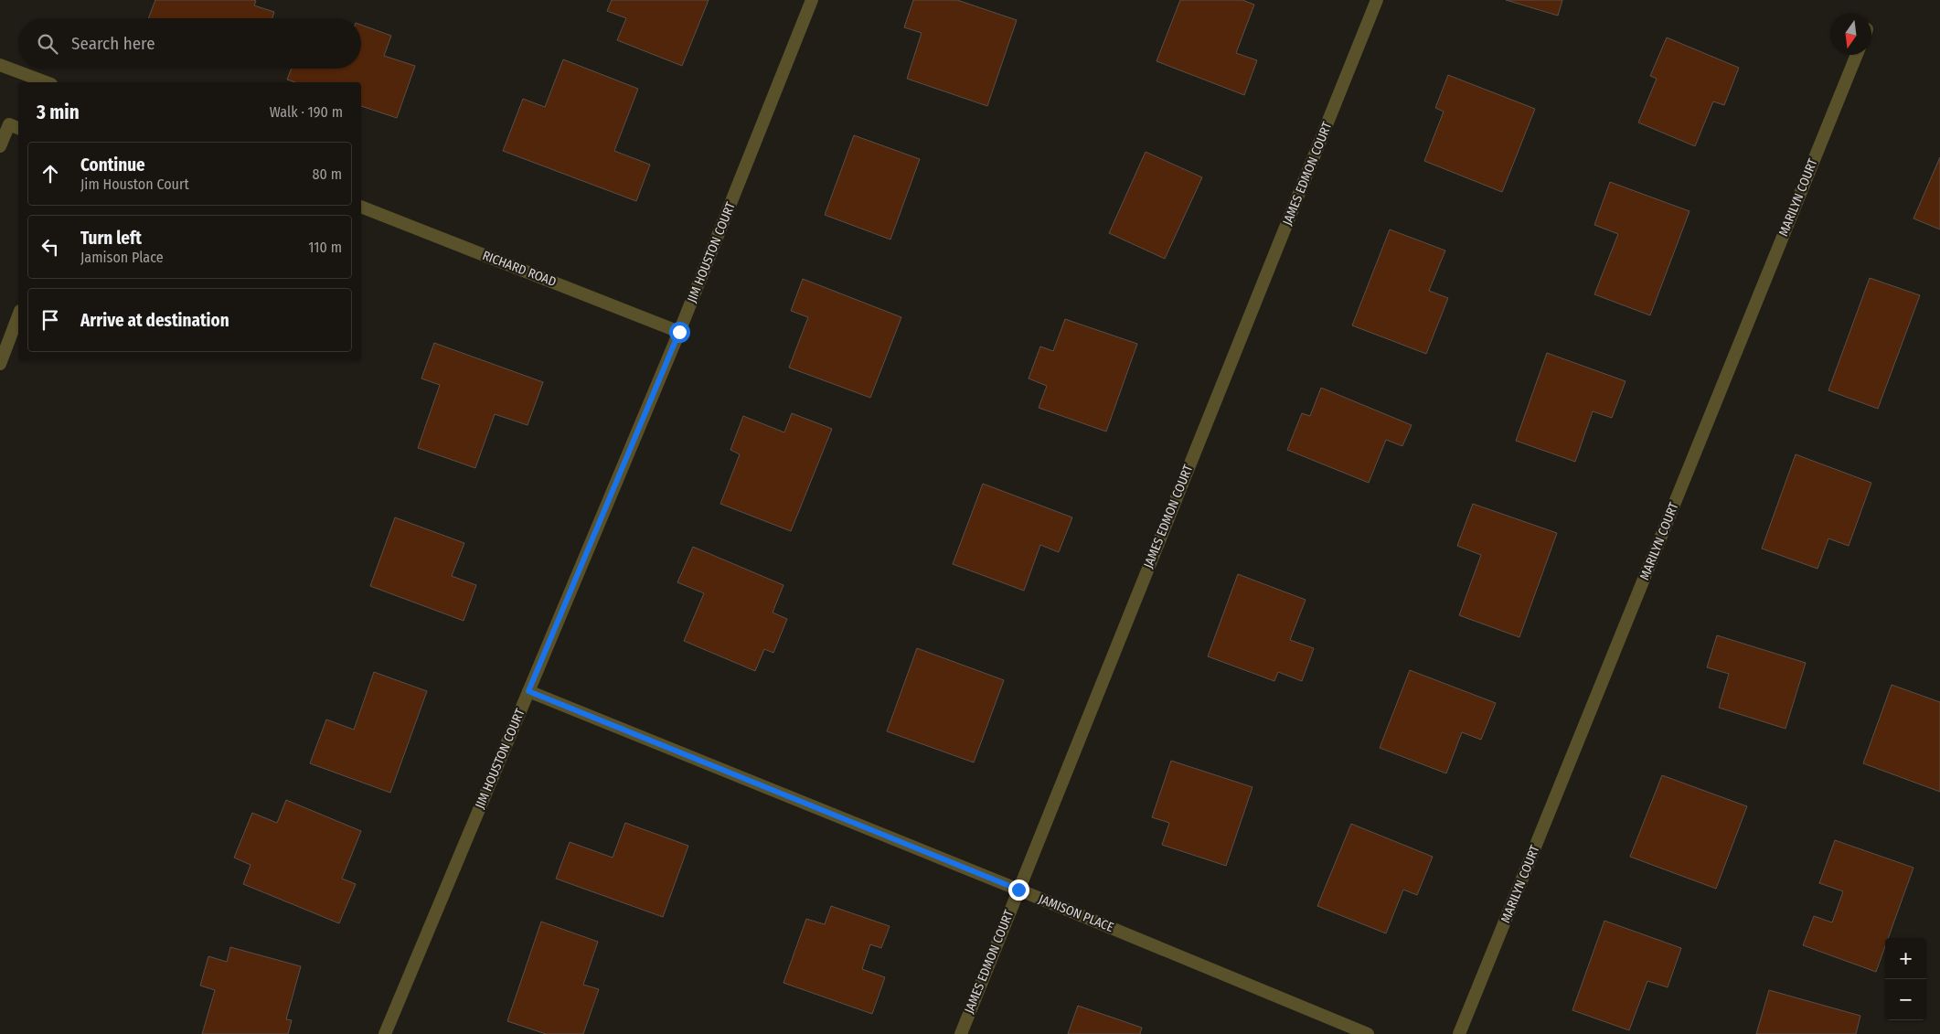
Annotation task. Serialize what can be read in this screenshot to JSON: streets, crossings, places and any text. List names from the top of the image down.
{
  "streets": {
    "street": [
      "JAMES EDMON COURT",
      "MARILYN COURT",
      "JIM HOUSTON COURT",
      "RICHARD ROAD",
      "JAMISON PLACE"
    ]
  },
  "crossings": [
    ["JAMES EDMON COURT", "JAMISON PLACE"],
    ["JIM HOUSTON COURT", "RICHARD ROAD"],
    ["JIM HOUSTON COURT", "JAMISON PLACE"]
  ],
  "north": "bottom",
  "page": {
    "search": "Search here",
    "heading": ["3 min", "Walk · 190 m"],
    "list": [
      ["Continue", "Jim Houston Court", "80 m"],
      ["Turn left", "Jamison Place", "110 m"],
      "Arrive at destination"
    ],
    "map_buttons": ["+", "−"]
  }
}
